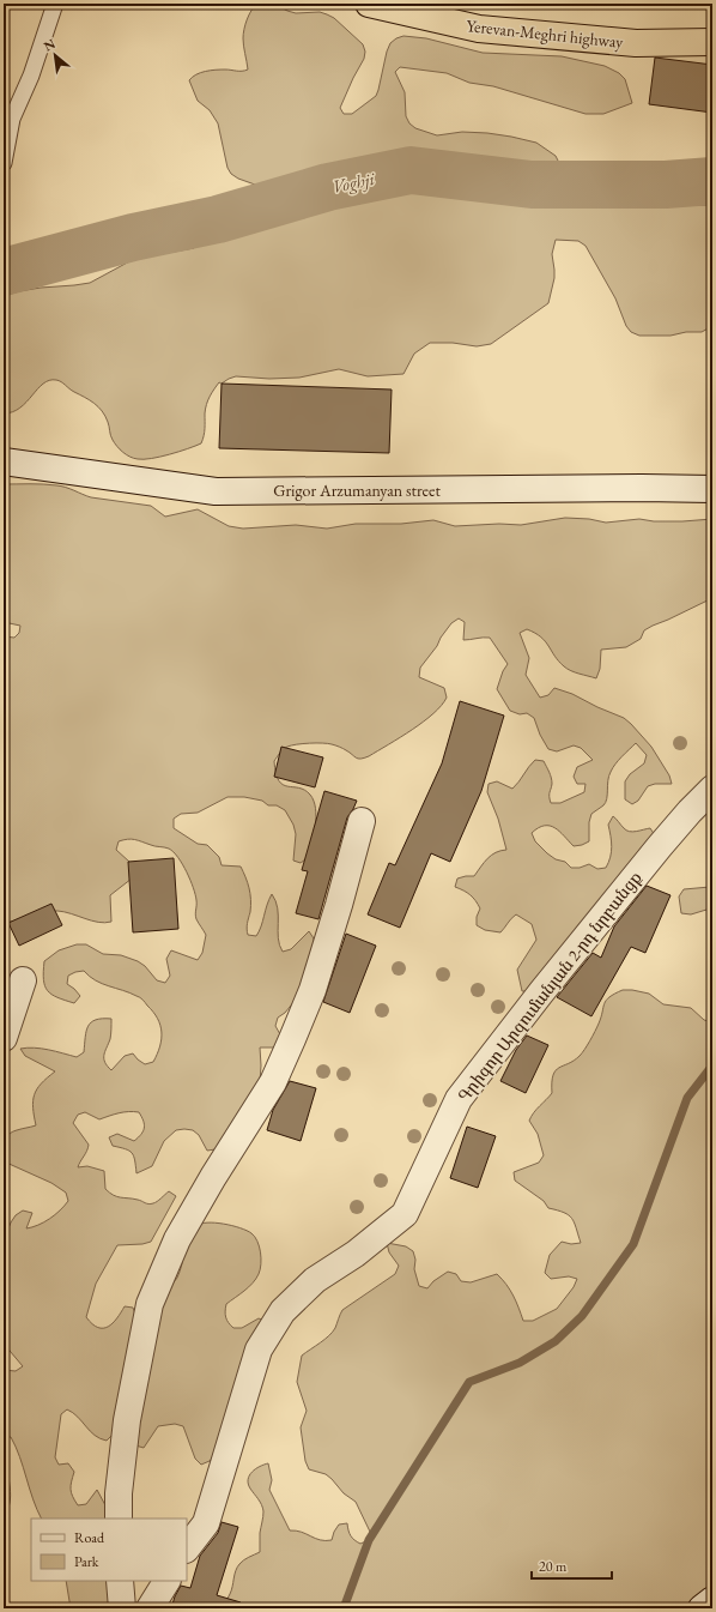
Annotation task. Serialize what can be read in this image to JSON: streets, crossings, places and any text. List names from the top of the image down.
{
  "streets": {
    "highway": ["Yerevan-Meghri highway"],
    "street": ["Grigor Arzumanyan street", "Գրիգոր Արզումանյան 2-րդ նրբանցք"]
  },
  "water": ["Voghji"],
  "legend": ["Road", "Park"],
  "scale_bar": "20 m",
  "north": "top left"
}
